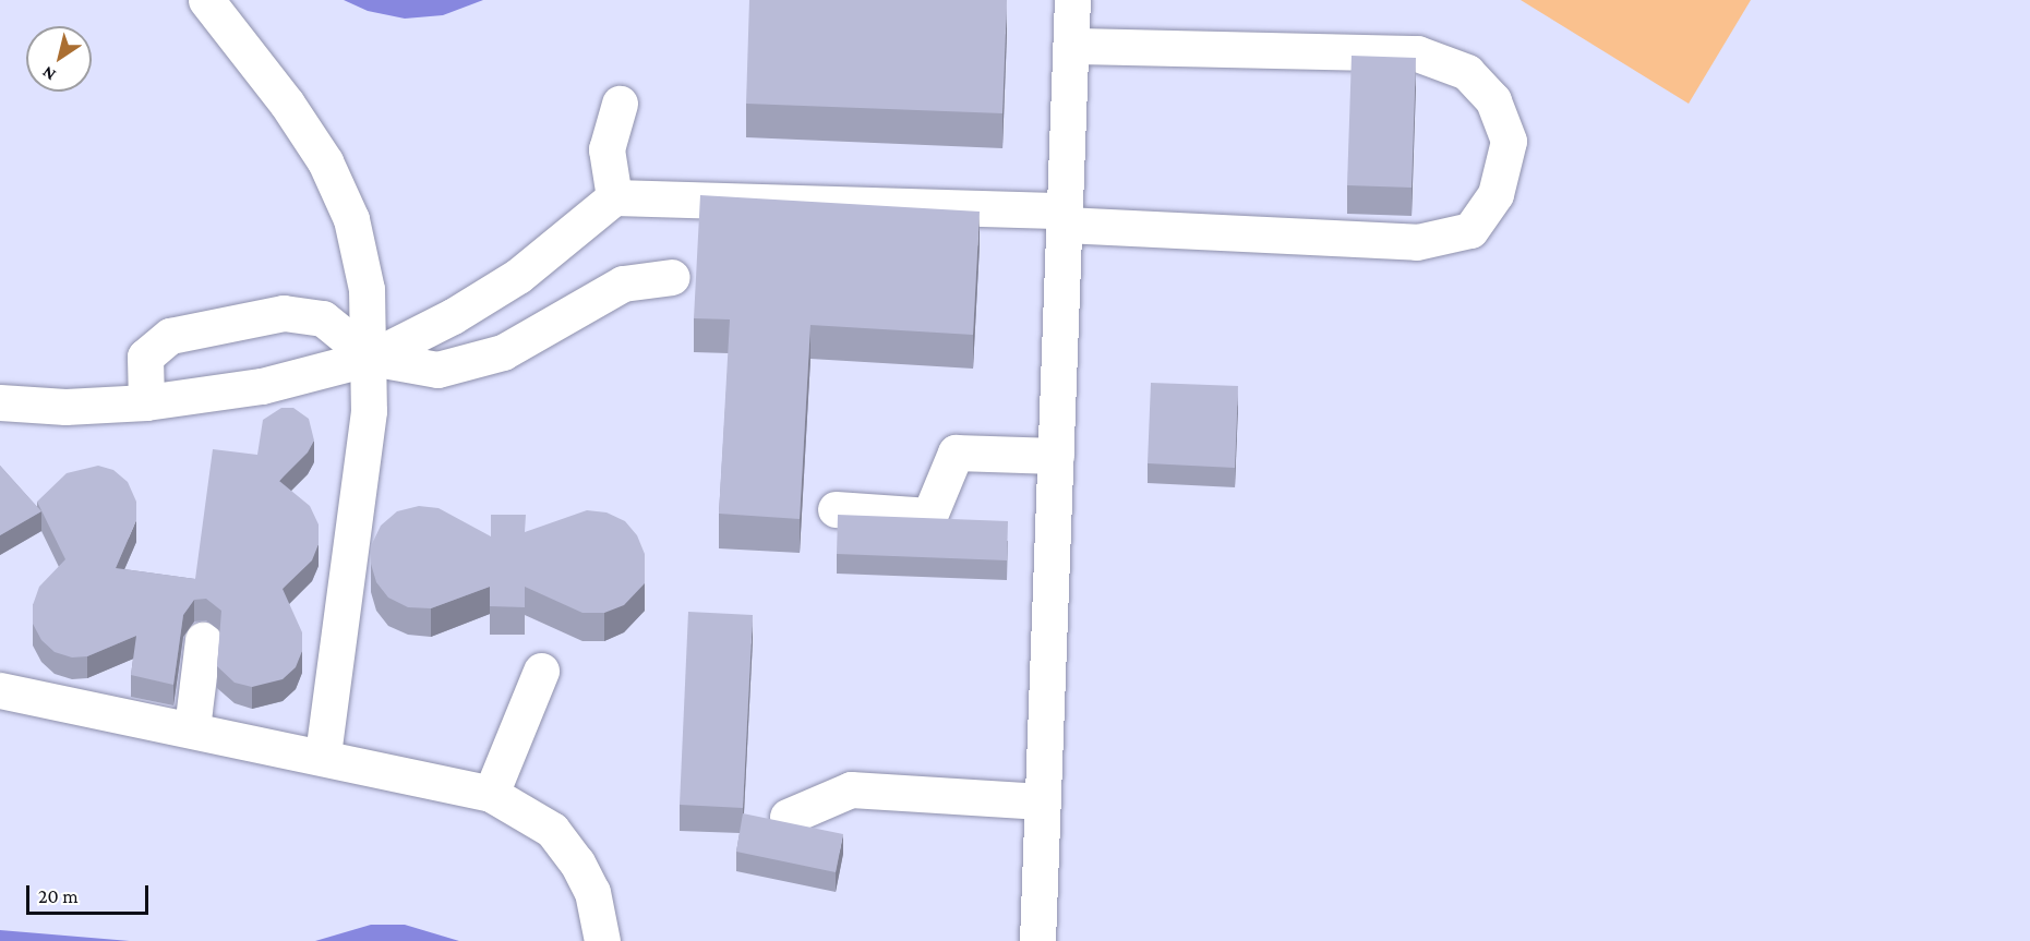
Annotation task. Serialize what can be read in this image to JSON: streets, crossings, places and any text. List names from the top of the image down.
{
  "scale_bar": "20 m",
  "north": "bottom left"
}
